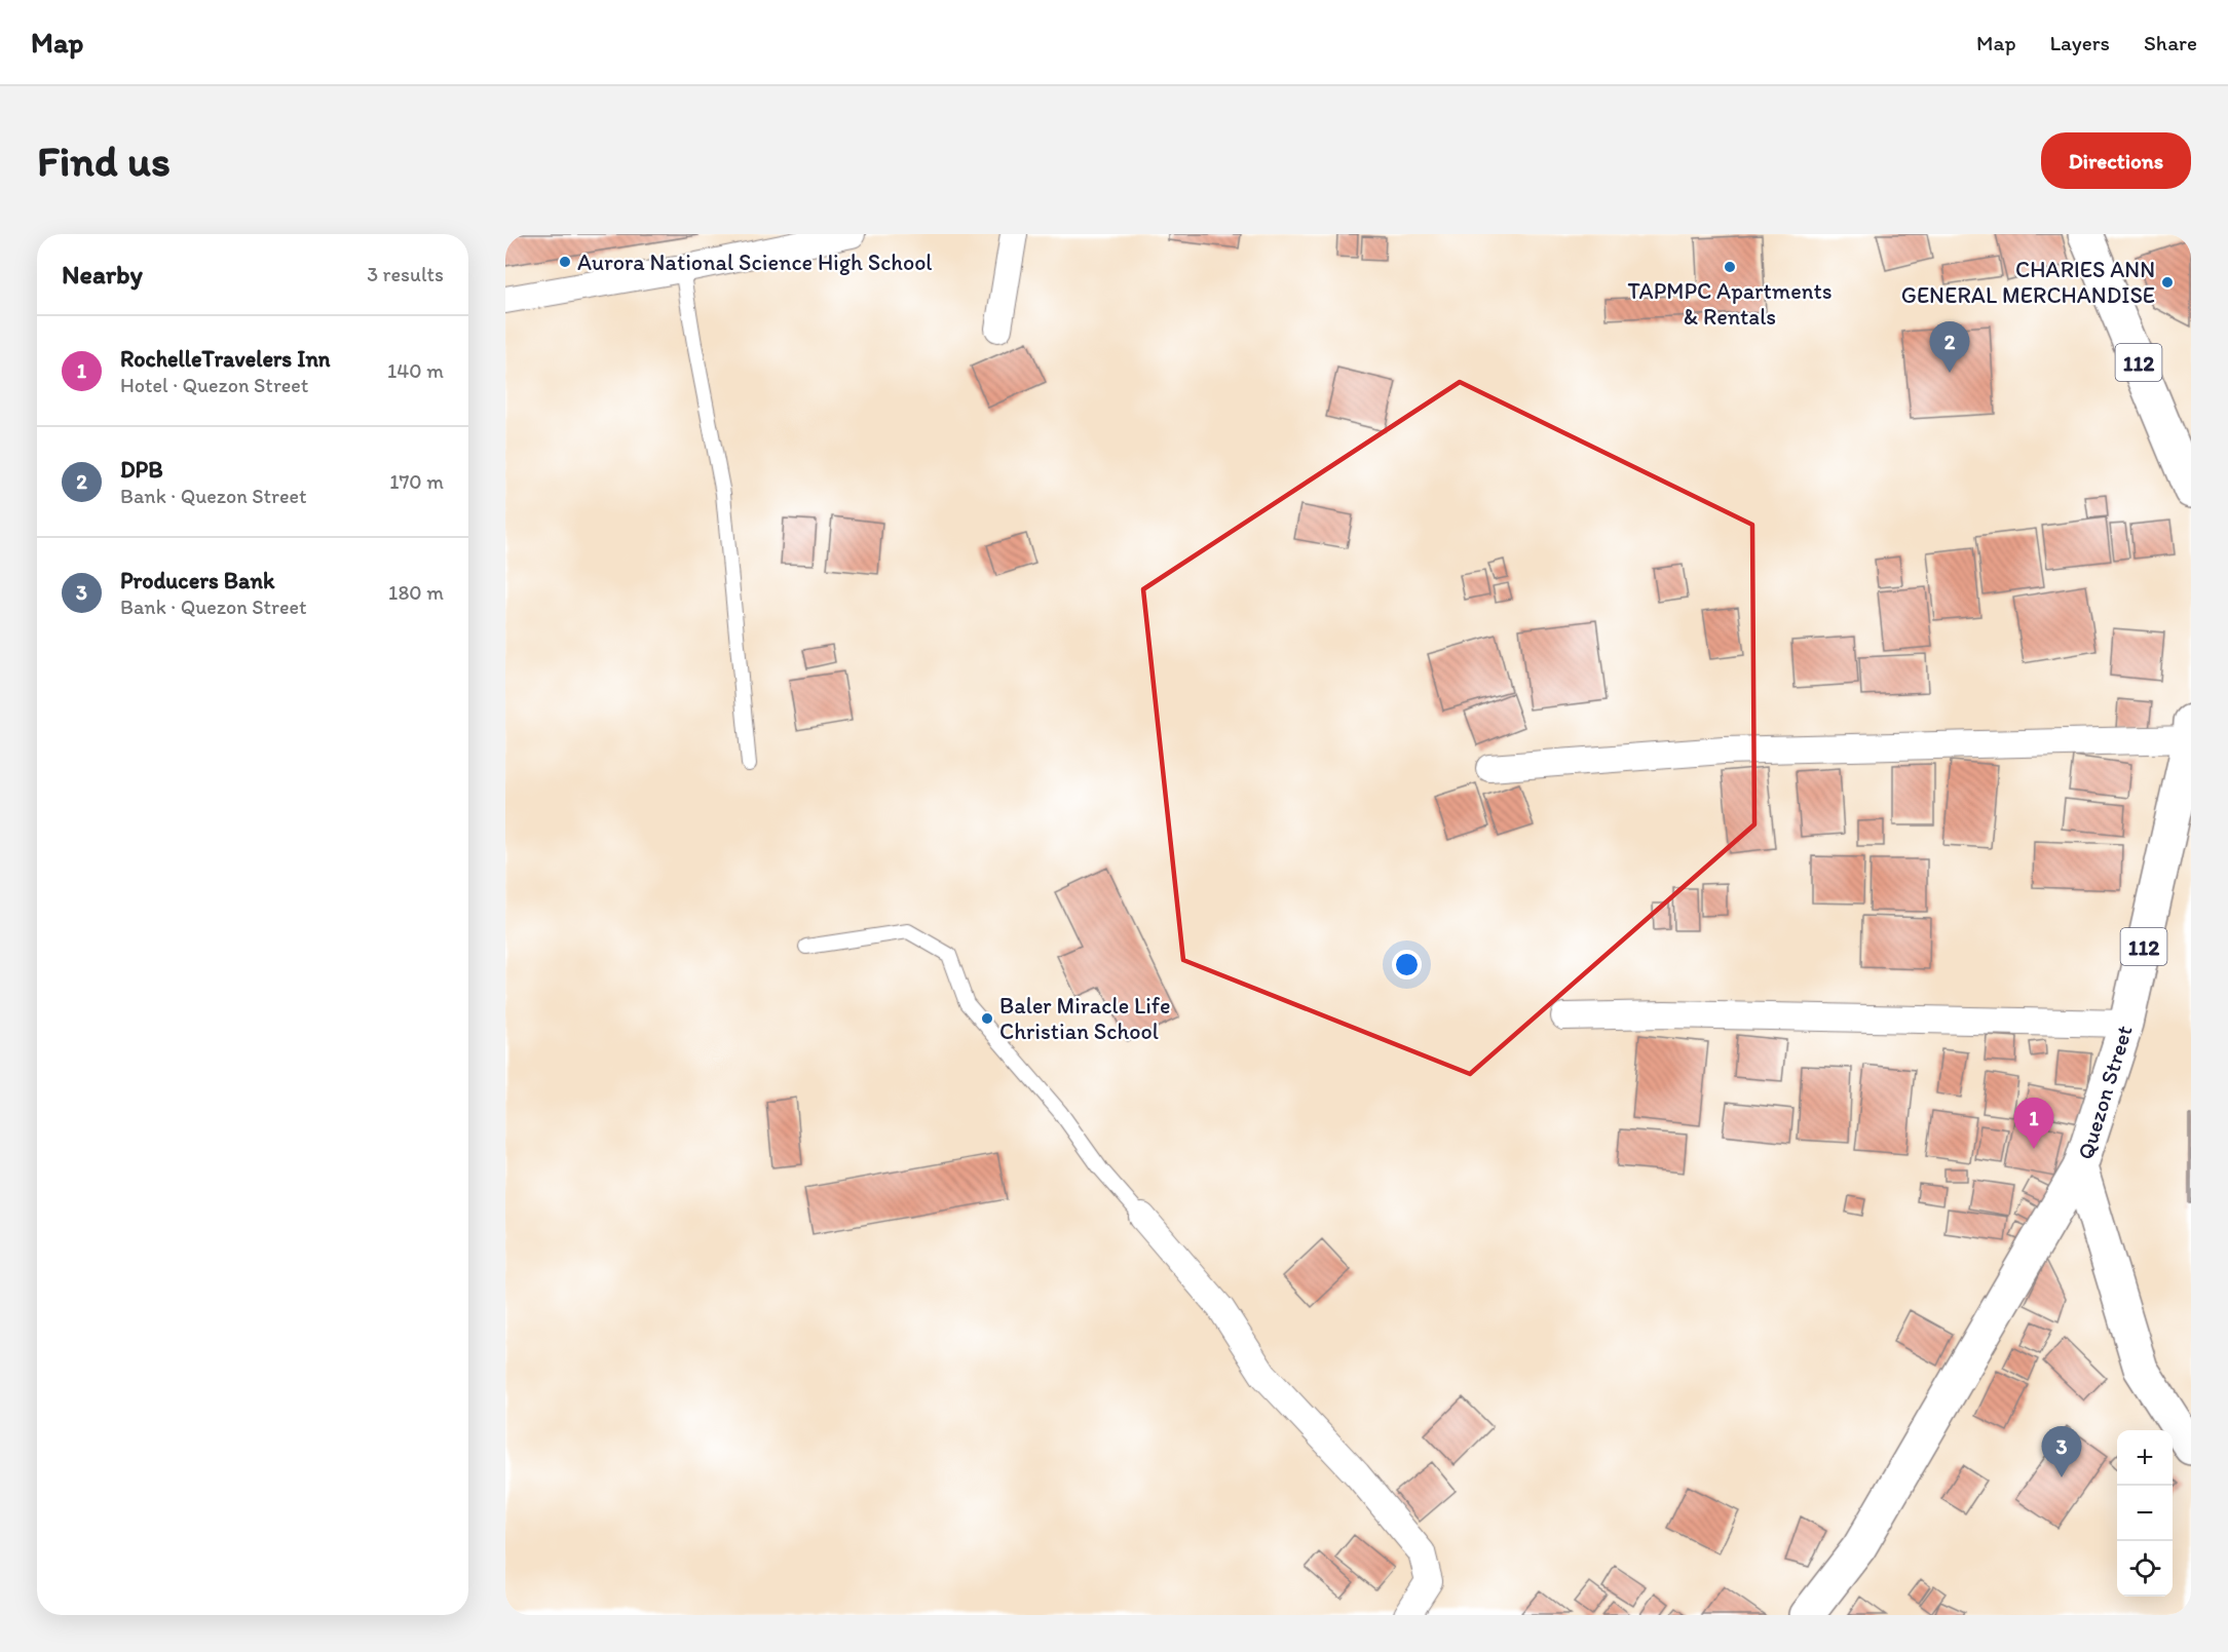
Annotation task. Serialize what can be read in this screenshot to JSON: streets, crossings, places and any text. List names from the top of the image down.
{
  "streets": {
    "main road": ["112", "Quezon Street"]
  },
  "places": [
    "Aurora National Science High School",
    "TAPMPC Apartments & Rentals",
    "CHARIES ANN GENERAL MERCHANDISE",
    "Baler Miracle Life Christian School"
  ],
  "page": {
    "header": "Map",
    "nav": ["Map", "Layers", "Share"],
    "buttons": "Directions",
    "title": "Find us",
    "heading": ["Nearby", "3 results"],
    "list": [
      {
        "mark": "1",
        "name": "RochelleTravelers Inn",
        "note": "Hotel · Quezon Street",
        "value": "140 m"
      },
      {
        "mark": "2",
        "name": "DPB",
        "note": "Bank · Quezon Street",
        "value": "170 m"
      },
      {
        "mark": "3",
        "name": "Producers Bank",
        "note": "Bank · Quezon Street",
        "value": "180 m"
      }
    ],
    "pins": ["2", "1", "3"],
    "map_buttons": ["+", "−"]
  }
}
